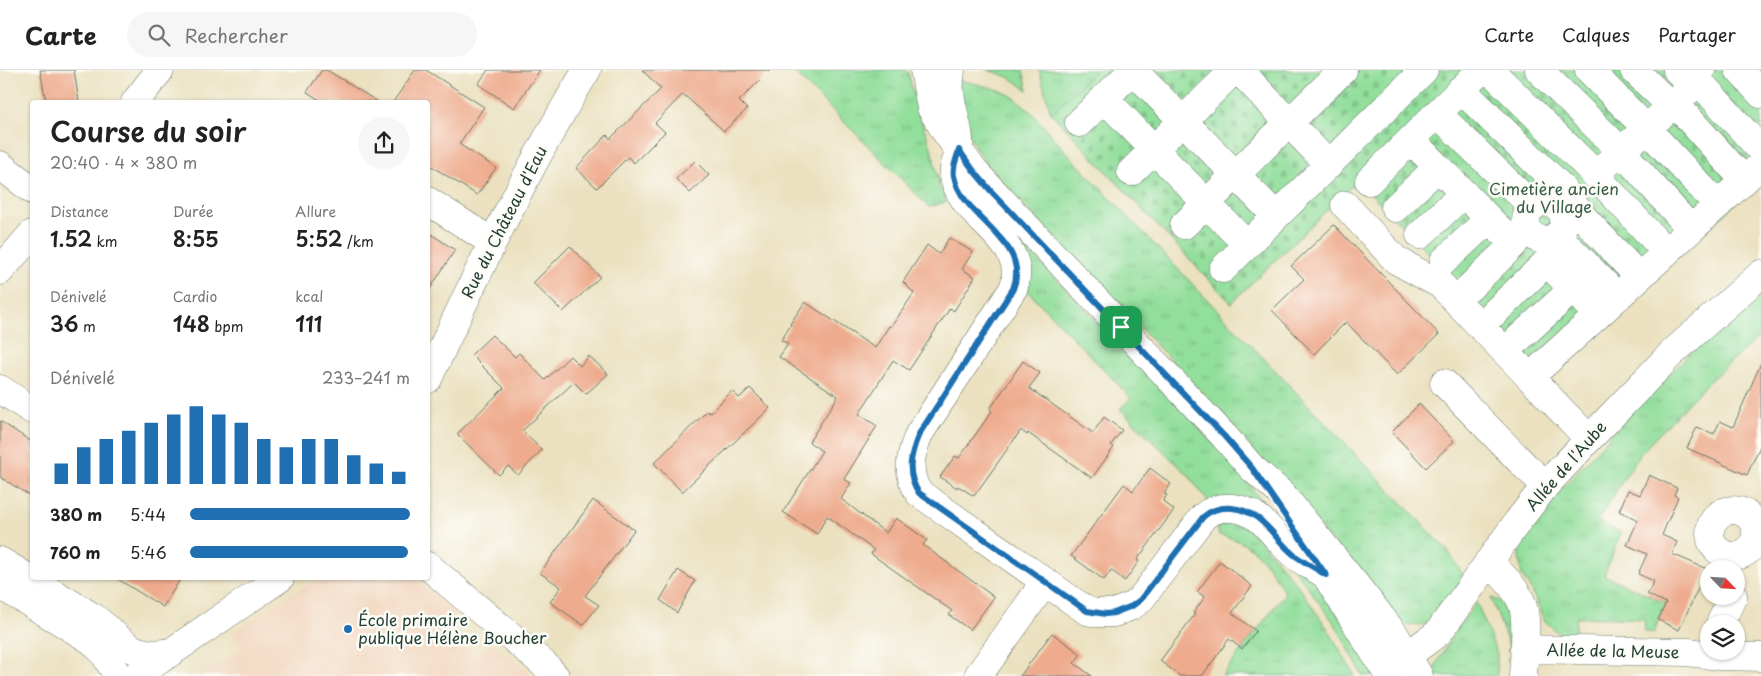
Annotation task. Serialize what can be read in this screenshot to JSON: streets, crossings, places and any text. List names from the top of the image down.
{
  "streets": {
    "street": ["Rue du Château d'Eau", "Allée de l'Aube", "Allée de la Meuse"]
  },
  "crossings": [
    ["Allée de l'Aube", "Allée de la Meuse"]
  ],
  "parks": ["Cimetière ancien du Village"],
  "places": ["École primaire publique Hélène Boucher"],
  "north": "bottom right",
  "page": {
    "header": "Carte",
    "search": "Rechercher",
    "nav": ["Carte", "Calques", "Partager"],
    "heading": ["Course du soir", "20:40 · 4 × 380 m"],
    "stats": [
      ["Distance", "1.52 km"],
      ["Durée", "8:55"],
      ["Allure", "5:52 /km"],
      ["Dénivelé", "36 m"],
      ["Cardio", "148 bpm"],
      ["kcal", "111"]
    ],
    "chart": ["Dénivelé", "233–241 m"],
    "list": [
      {
        "name": "380 m",
        "note": "5:44"
      },
      {
        "name": "760 m",
        "note": "5:46"
      }
    ]
  }
}
